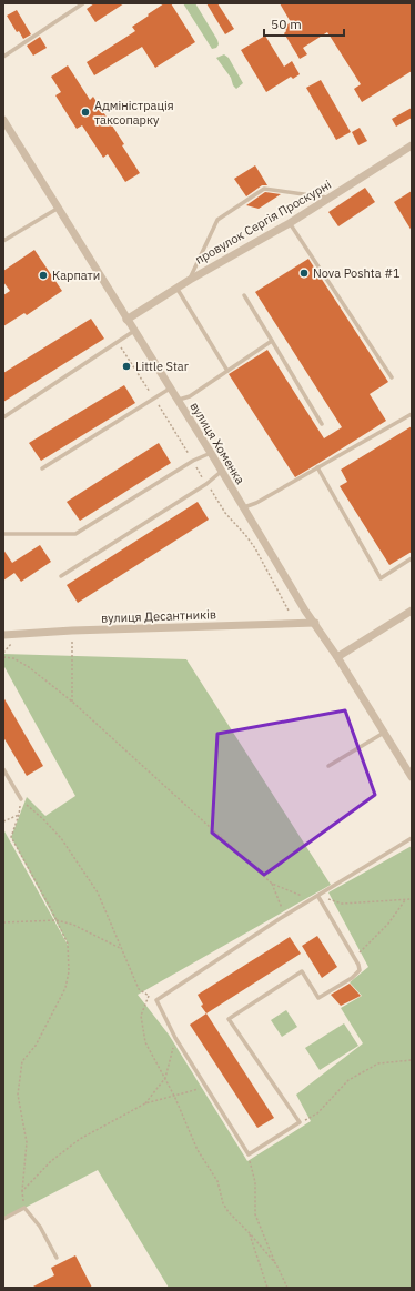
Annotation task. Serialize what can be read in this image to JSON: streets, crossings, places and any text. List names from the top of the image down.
{
  "streets": {
    "street": ["провулок Сергія Проскурні", "вулиця Хоменка", "вулиця Десантників"]
  },
  "crossings": [
    ["провулок Сергія Проскурні", "вулиця Хоменка"],
    ["вулиця Хоменка", "вулиця Десантників"]
  ],
  "places": [
    "Адміністрація таксопарку",
    "Nova Poshta #1",
    "Карпати",
    "Little Star"
  ],
  "scale_bar": "50 m"
}
